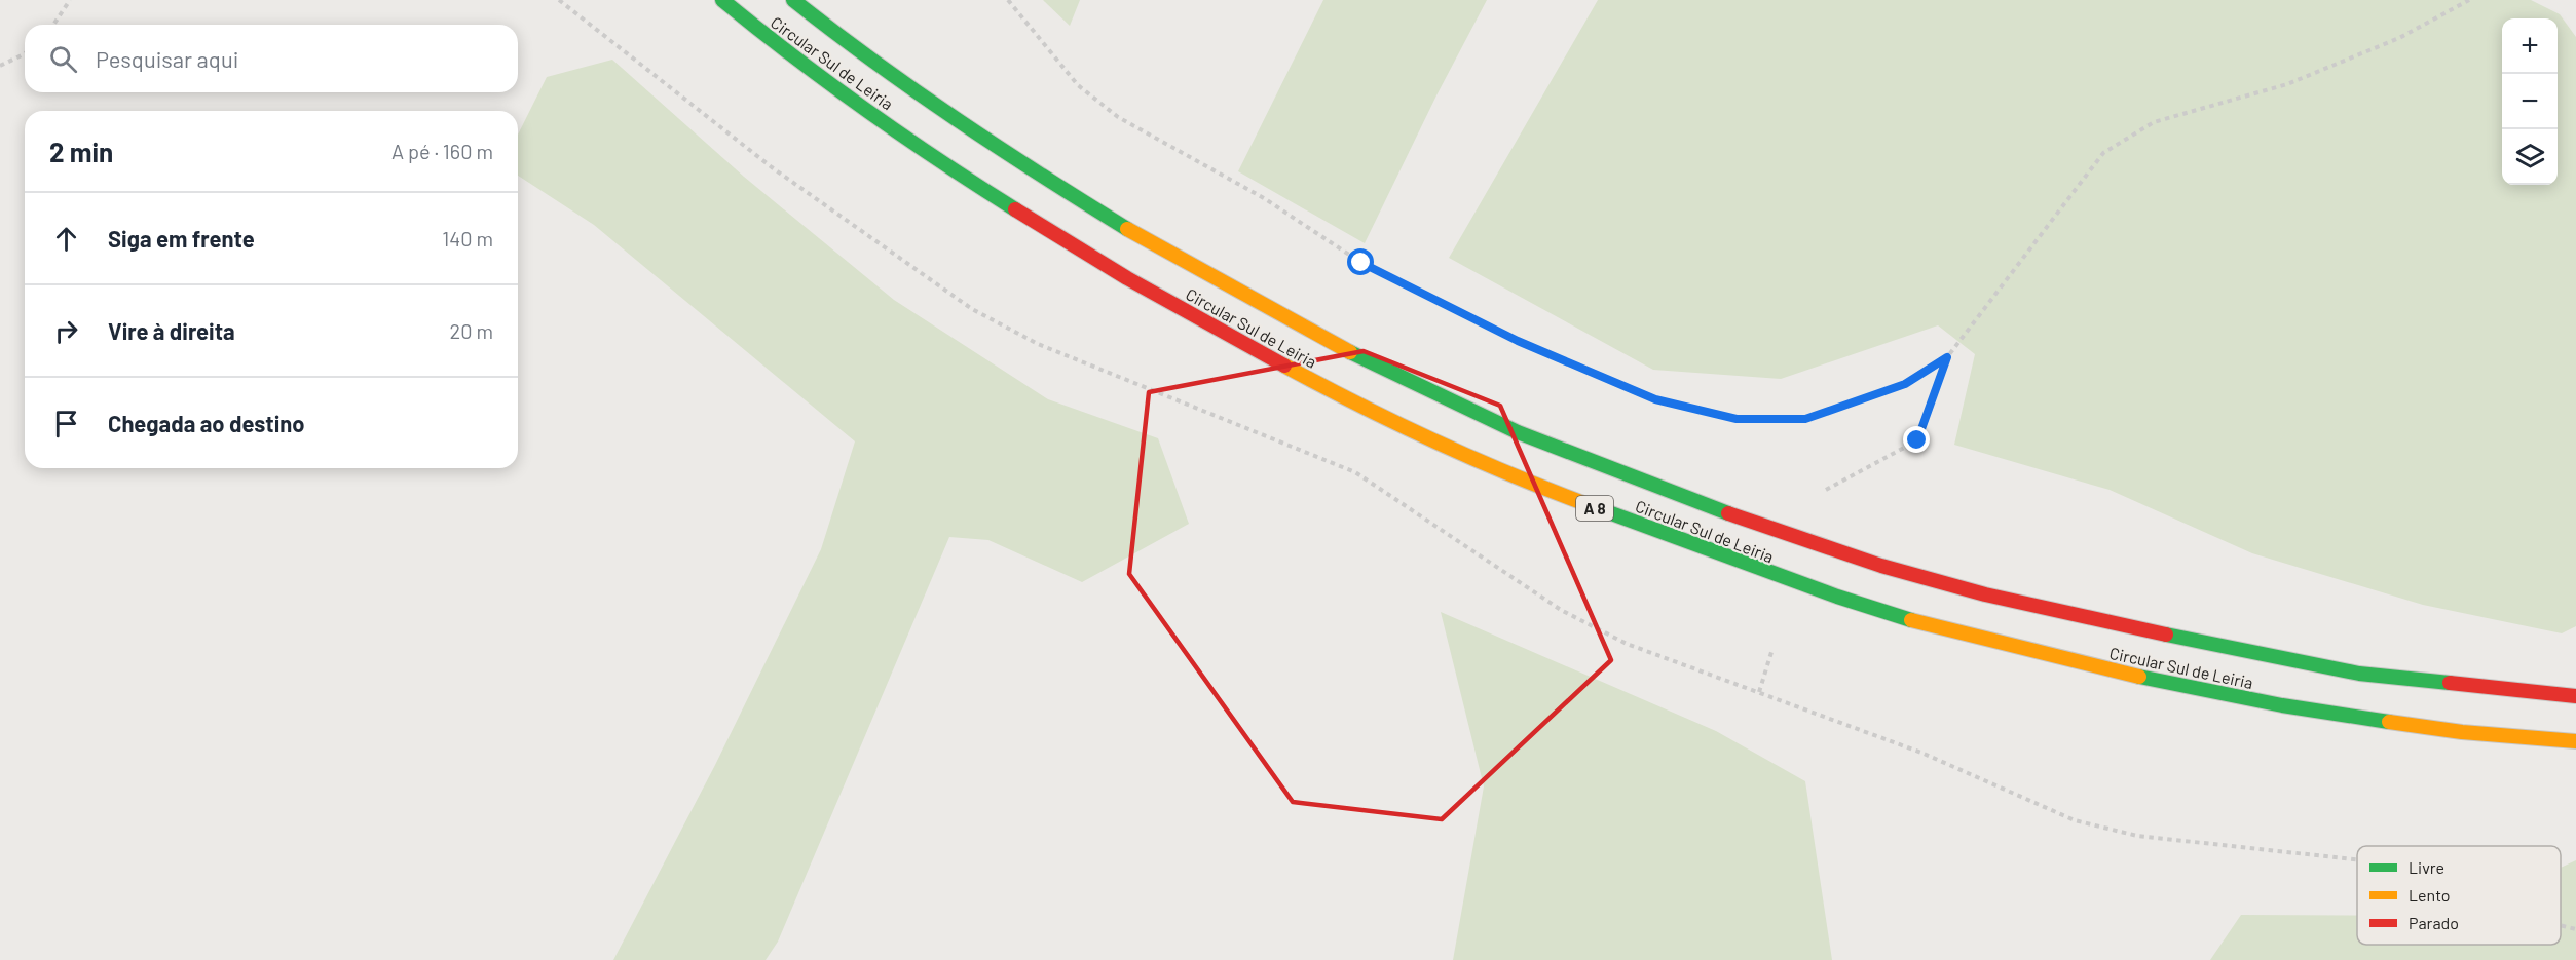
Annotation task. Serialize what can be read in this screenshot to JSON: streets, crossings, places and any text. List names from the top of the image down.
{
  "streets": {
    "highway": ["Circular Sul de Leiria", "A 8"]
  },
  "legend": ["Livre", "Lento", "Parado"],
  "page": {
    "map_buttons": ["+", "−"],
    "search": "Pesquisar aqui",
    "heading": ["2 min", "A pé · 160 m"],
    "list": [
      ["Siga em frente", "140 m"],
      ["Vire à direita", "20 m"],
      "Chegada ao destino"
    ]
  }
}
